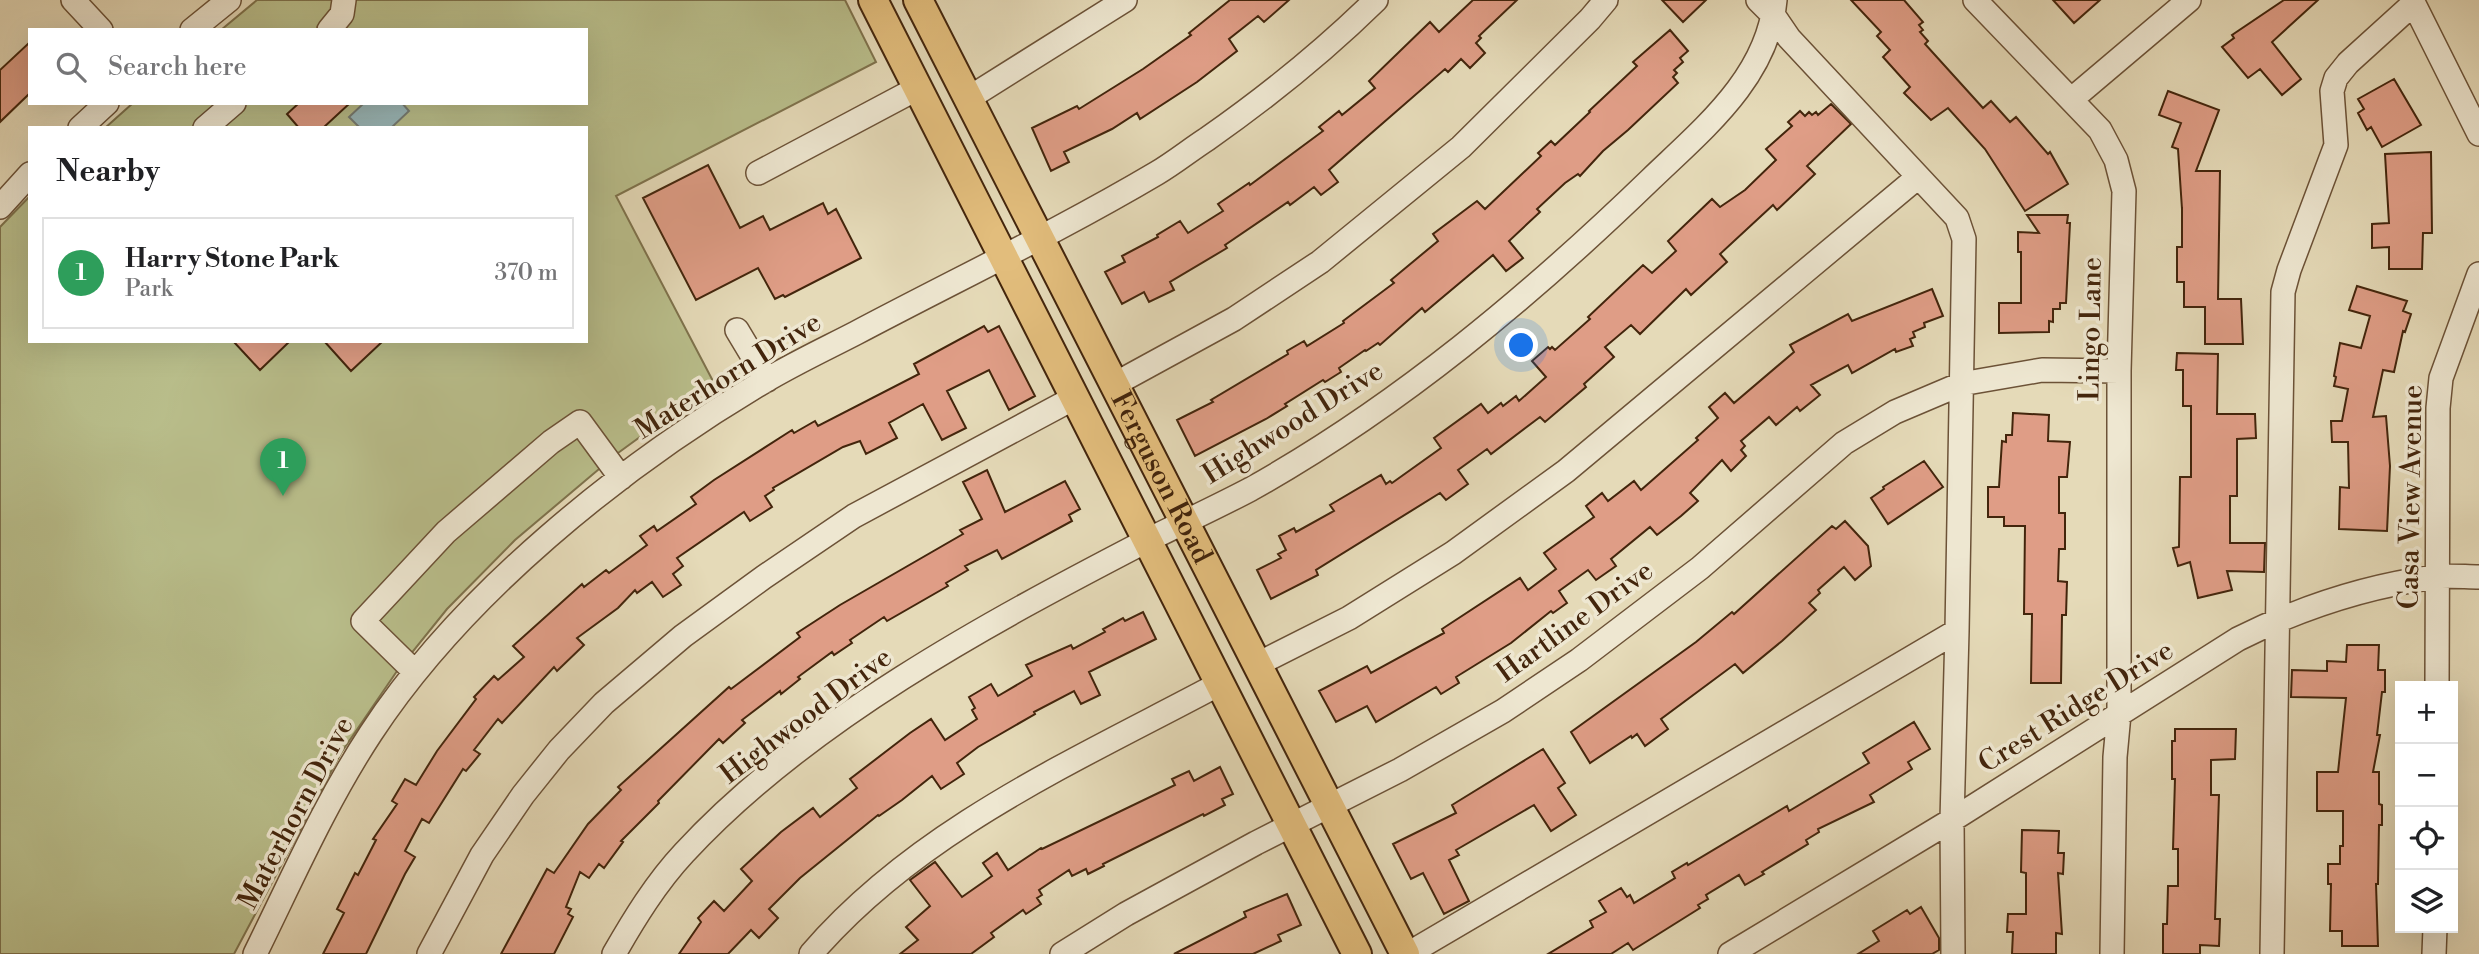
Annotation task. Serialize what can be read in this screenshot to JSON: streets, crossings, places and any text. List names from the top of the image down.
{
  "streets": {
    "main road": ["Ferguson Road"],
    "street": [
      "Lingo Lane",
      "Materhorn Drive",
      "Highwood Drive",
      "Casa View Avenue",
      "Hartline Drive",
      "Crest Ridge Drive"
    ]
  },
  "crossings": [
    ["Lingo Lane", "Hartline Drive"],
    ["Lingo Lane", "Crest Ridge Drive"],
    ["Materhorn Drive", "Ferguson Road"],
    ["Highwood Drive", "Ferguson Road"],
    ["Ferguson Road", "Hartline Drive"],
    ["Casa View Avenue", "Crest Ridge Drive"]
  ],
  "page": {
    "search": "Search here",
    "heading": "Nearby",
    "list": [
      {
        "mark": "1",
        "name": "Harry Stone Park",
        "note": "Park",
        "value": "370 m"
      }
    ],
    "pins": "1",
    "map_buttons": ["+", "−"]
  }
}
